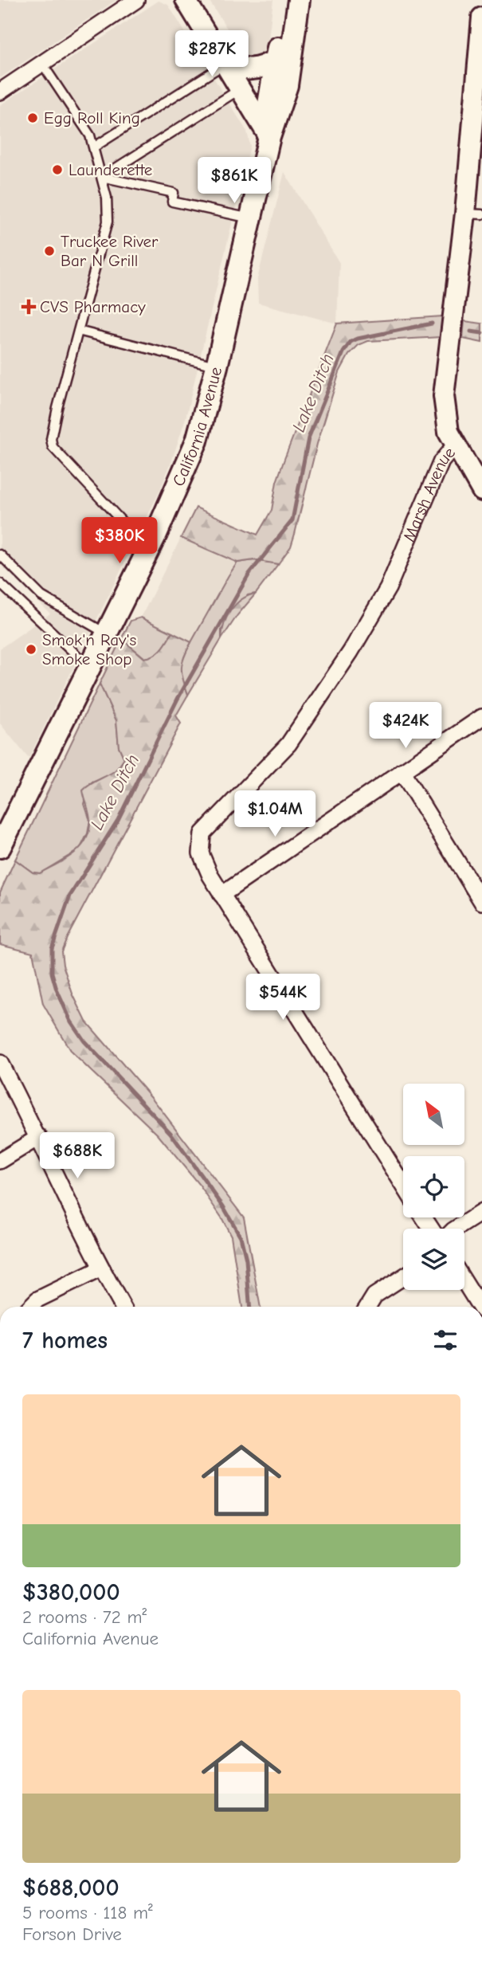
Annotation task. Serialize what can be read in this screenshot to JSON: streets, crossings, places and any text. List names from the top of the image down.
{
  "streets": {
    "main road": ["California Avenue"],
    "street": ["Marsh Avenue"]
  },
  "water": ["Lake Ditch"],
  "places": {
    "other": [
      "Egg Roll King",
      "Launderette",
      "Truckee River Bar N Grill",
      "Smok'n Ray's Smoke Shop"
    ],
    "health": ["CVS Pharmacy"]
  },
  "north": "top left",
  "page": {
    "price": [
      "$287K",
      "$861K",
      "$380K",
      "$424K",
      "$1.04M",
      "$544K",
      "$688K"
    ],
    "heading": "7 homes",
    "list": [
      {
        "name": "$380,000",
        "note": "2 rooms · 72 m² · California Avenue"
      },
      {
        "name": "$688,000",
        "note": "5 rooms · 118 m² · Forson Drive"
      }
    ]
  }
}
